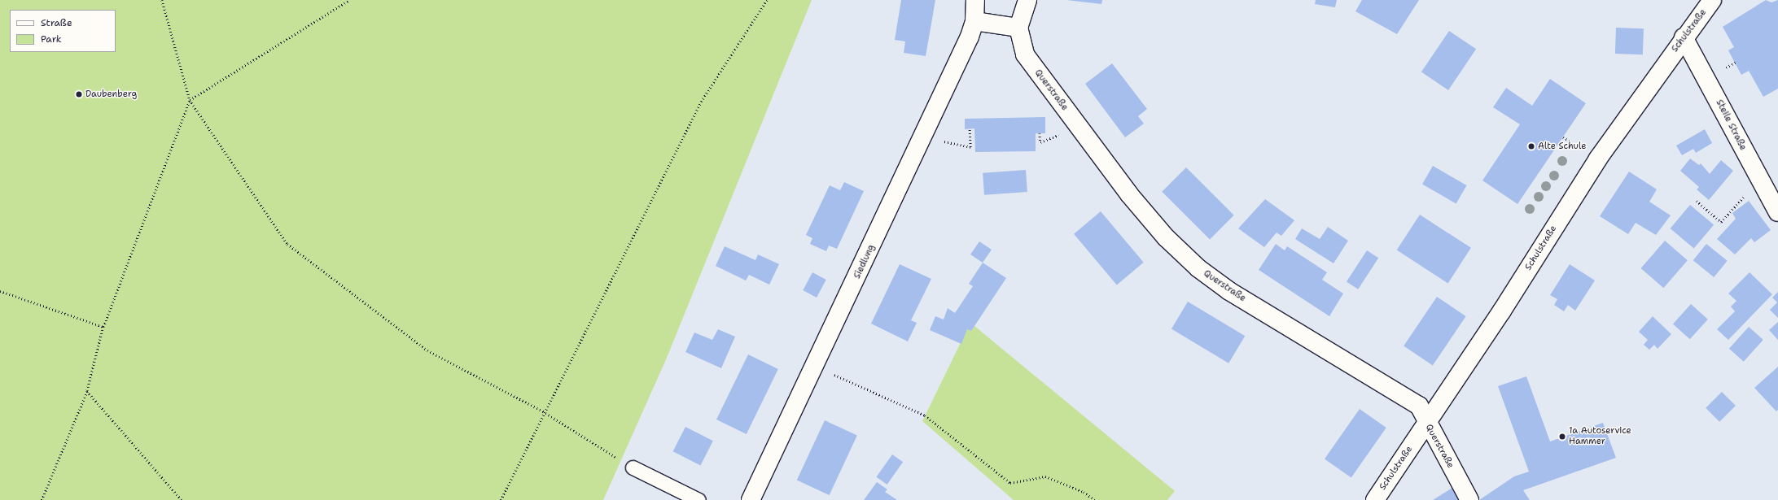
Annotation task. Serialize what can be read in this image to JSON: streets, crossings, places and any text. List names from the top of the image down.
{
  "streets": {
    "street": [
      "Schulstraße",
      "Querstraße",
      "Steile Straße",
      "Siedlung"
    ]
  },
  "crossings": [
    ["Schulstraße", "Querstraße"],
    ["Schulstraße", "Steile Straße"]
  ],
  "places": ["Daubenberg", "Alte Schule", "1a Autoservice Hammer"],
  "legend": ["Straße", "Park"]
}
